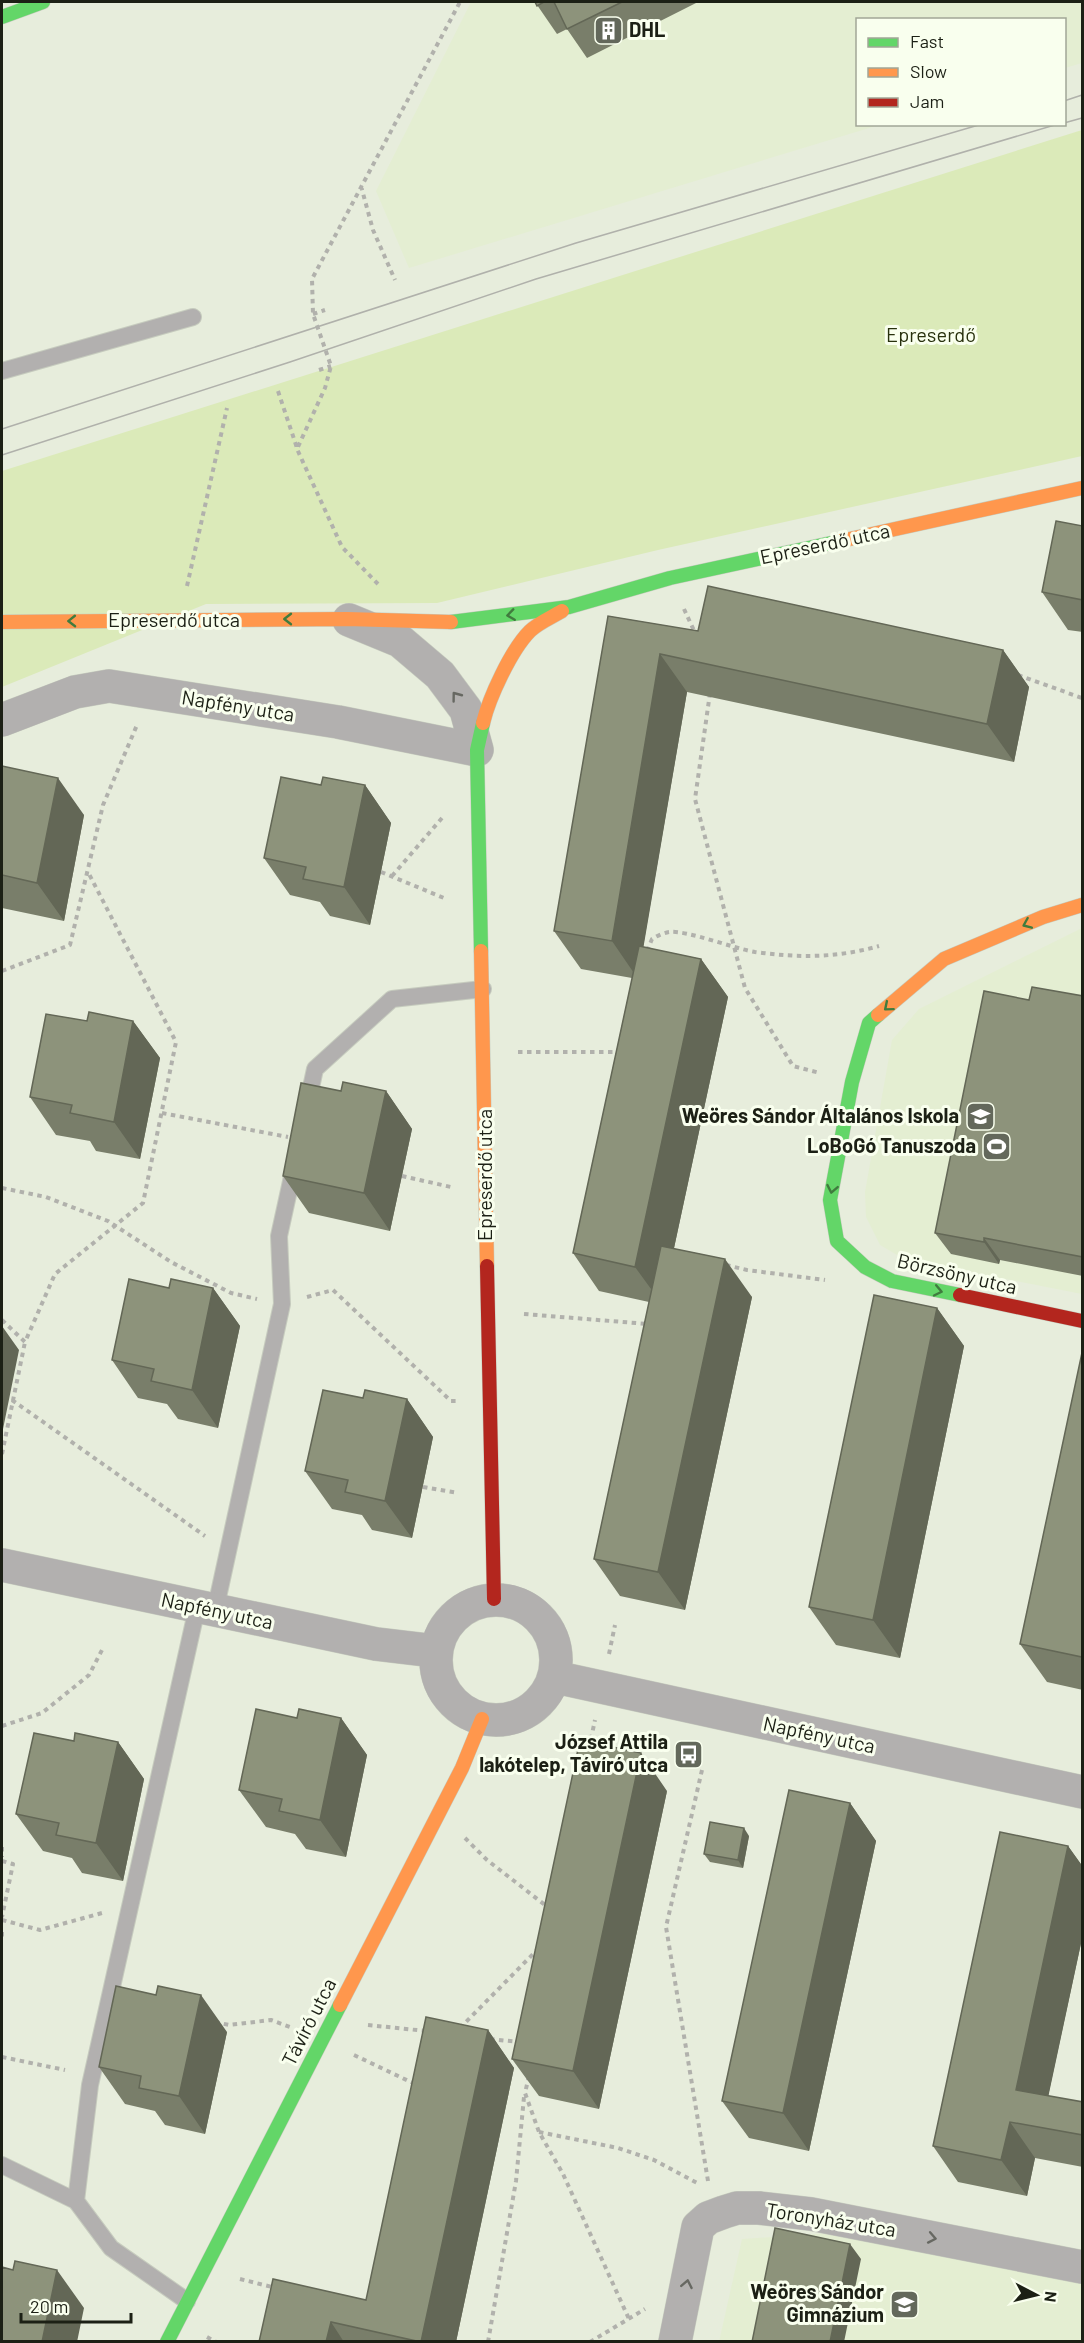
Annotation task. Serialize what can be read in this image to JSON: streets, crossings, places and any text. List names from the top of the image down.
{
  "streets": {
    "street": [
      "Epreserdő utca",
      "Napfény utca",
      "Börzsöny utca",
      "Távíró utca",
      "Toronyház utca"
    ]
  },
  "crossings": [
    ["Epreserdő utca", "Napfény utca"],
    ["Epreserdő utca", "Távíró utca"],
    ["Napfény utca", "Távíró utca"]
  ],
  "one_way": ["Toronyház utca"],
  "parks": ["Epreserdő"],
  "places": {
    "building": ["DHL"],
    "school or university": ["Weöres Sándor Általános Iskola", "Weöres Sándor Gimnázium"],
    "sports": ["LoBoGó Tanuszoda"],
    "bus stop": ["József Attila lakótelep, Távíró utca"]
  },
  "legend": ["Fast", "Slow", "Jam"],
  "scale_bar": "20 m",
  "north": "right"
}
